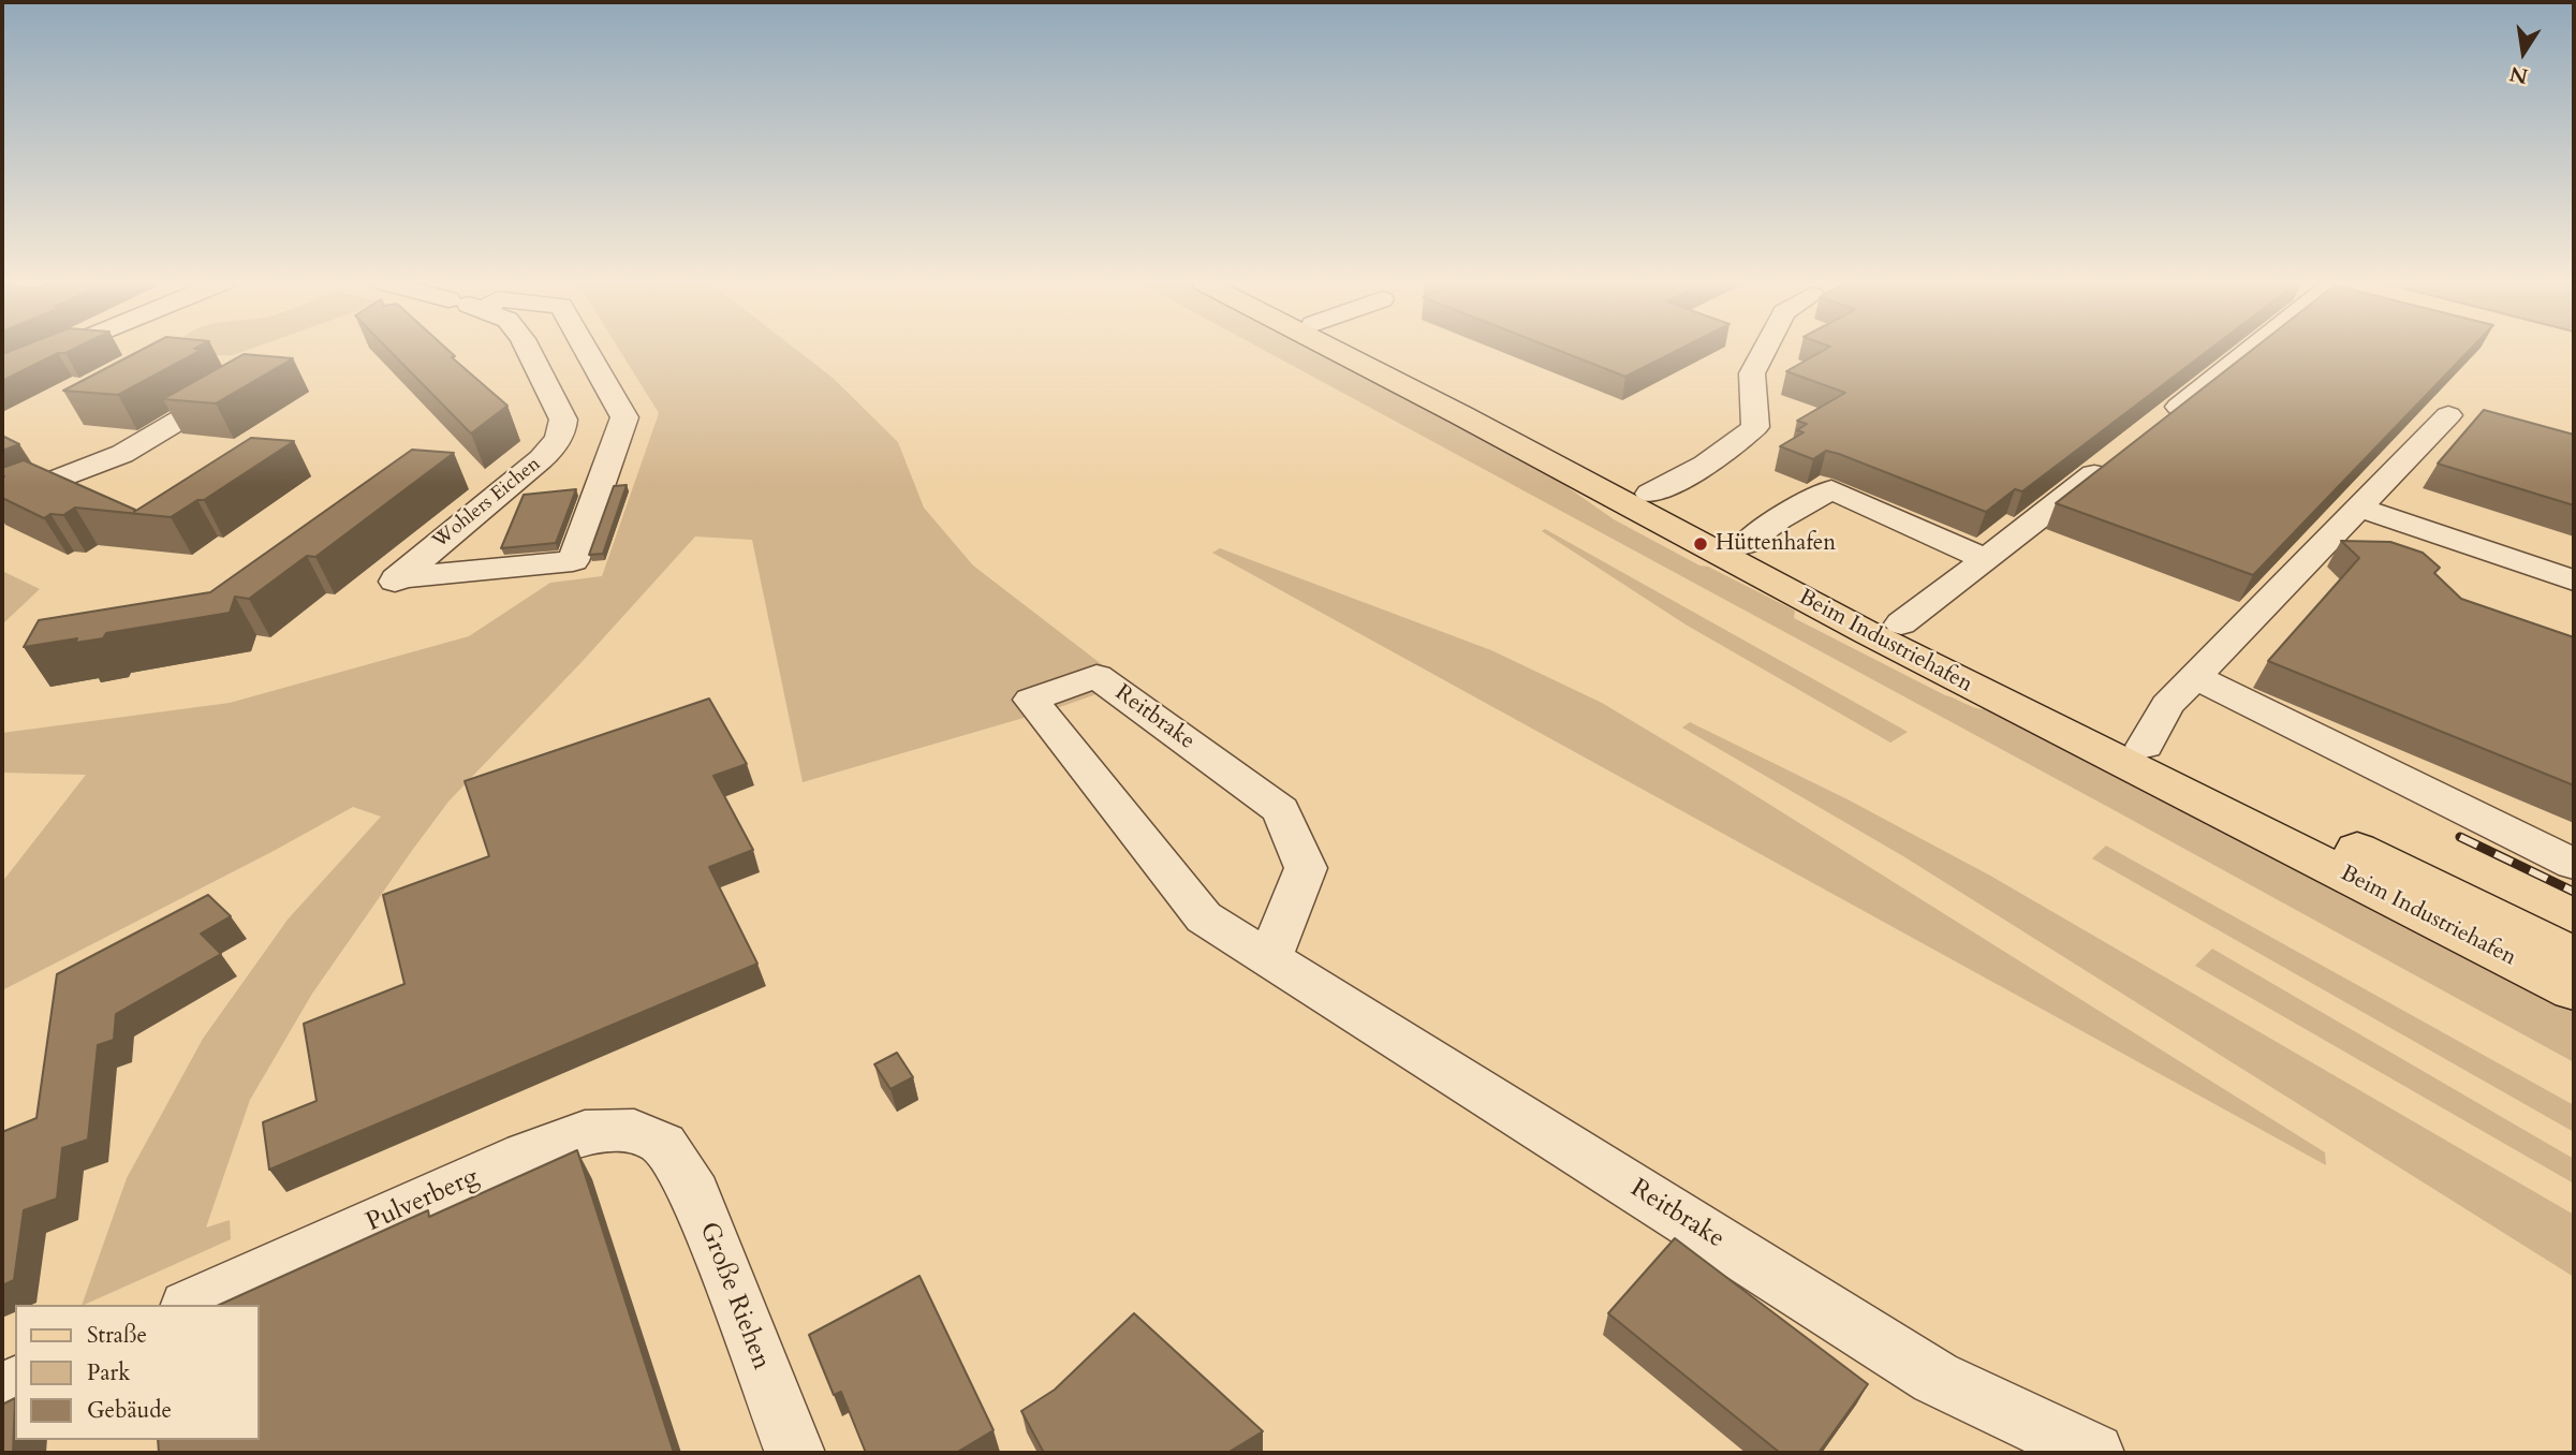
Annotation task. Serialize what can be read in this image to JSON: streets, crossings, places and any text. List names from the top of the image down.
{
  "streets": {
    "main road": ["Beim Industriehafen"],
    "street": [
      "Wohlers Eichen",
      "Reitbrake",
      "Pulverberg",
      "Große Riehen"
    ]
  },
  "crossings": [
    ["Pulverberg", "Große Riehen"]
  ],
  "places": ["Hüttenhafen"],
  "legend": ["Straße", "Park", "Gebäude"],
  "north": "bottom"
}
